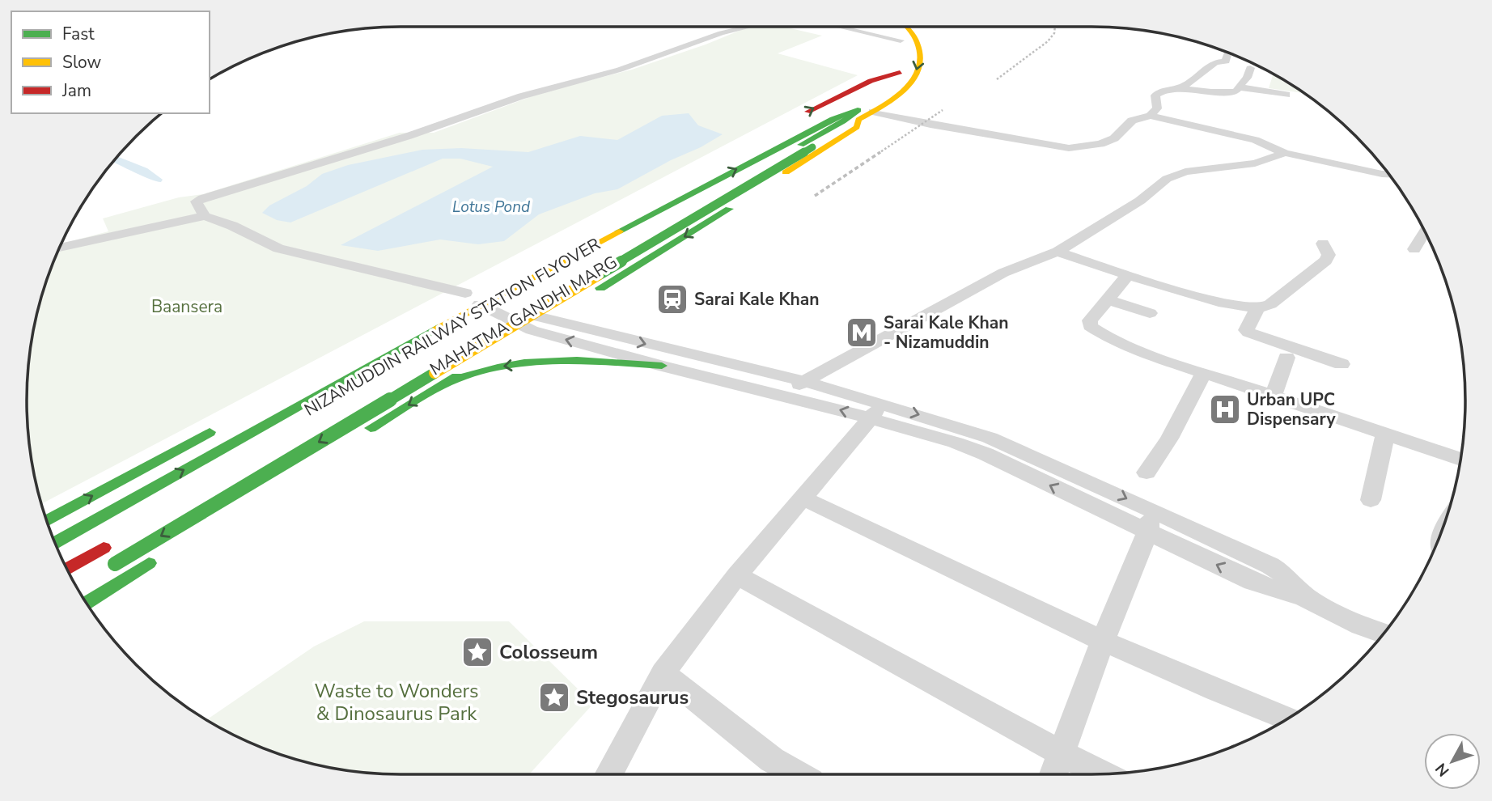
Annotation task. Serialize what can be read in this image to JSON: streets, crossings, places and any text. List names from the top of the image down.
{
  "streets": {
    "main road": ["MAHATMA GANDHI MARG", "NIZAMUDDIN RAILWAY STATION FLYOVER"]
  },
  "crossings": [
    ["MAHATMA GANDHI MARG", "NIZAMUDDIN RAILWAY STATION FLYOVER"]
  ],
  "water": ["Lotus Pond"],
  "parks": ["Baansera", "Waste to Wonders & Dinosaurus Park"],
  "places": {
    "station": ["Sarai Kale Khan"],
    "metro station": ["Sarai Kale Khan - Nizamuddin"],
    "hospital": ["Urban UPC Dispensary"],
    "place": ["Colosseum", "Stegosaurus"]
  },
  "legend": ["Fast", "Slow", "Jam"],
  "north": "bottom left"
}
